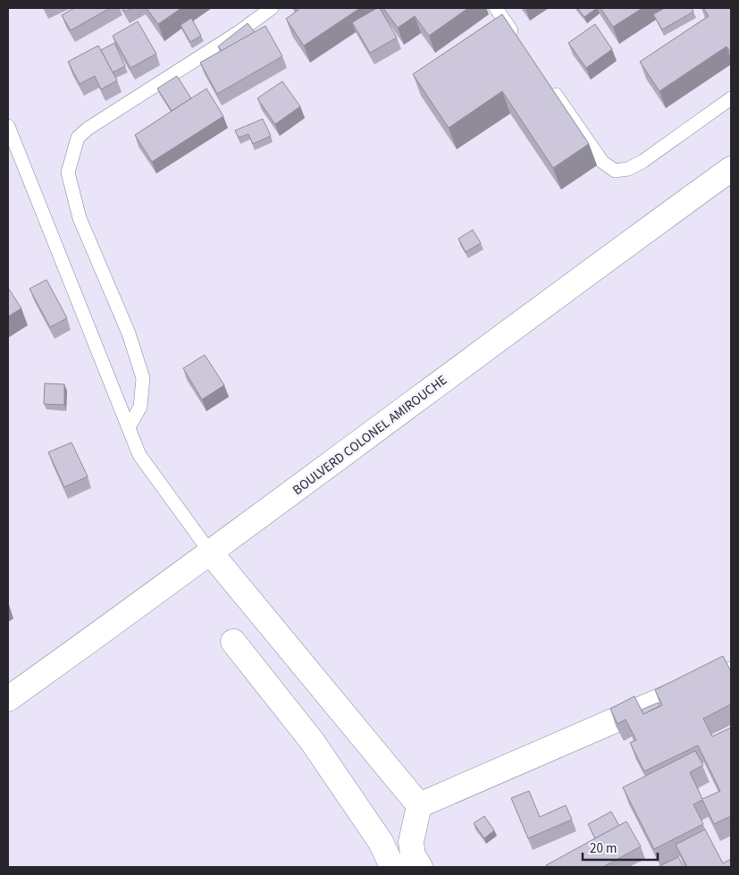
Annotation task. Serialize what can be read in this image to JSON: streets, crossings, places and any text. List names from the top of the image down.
{
  "streets": {
    "street": ["BOULVERD COLONEL AMIROUCHE"]
  },
  "scale_bar": "20 m"
}
